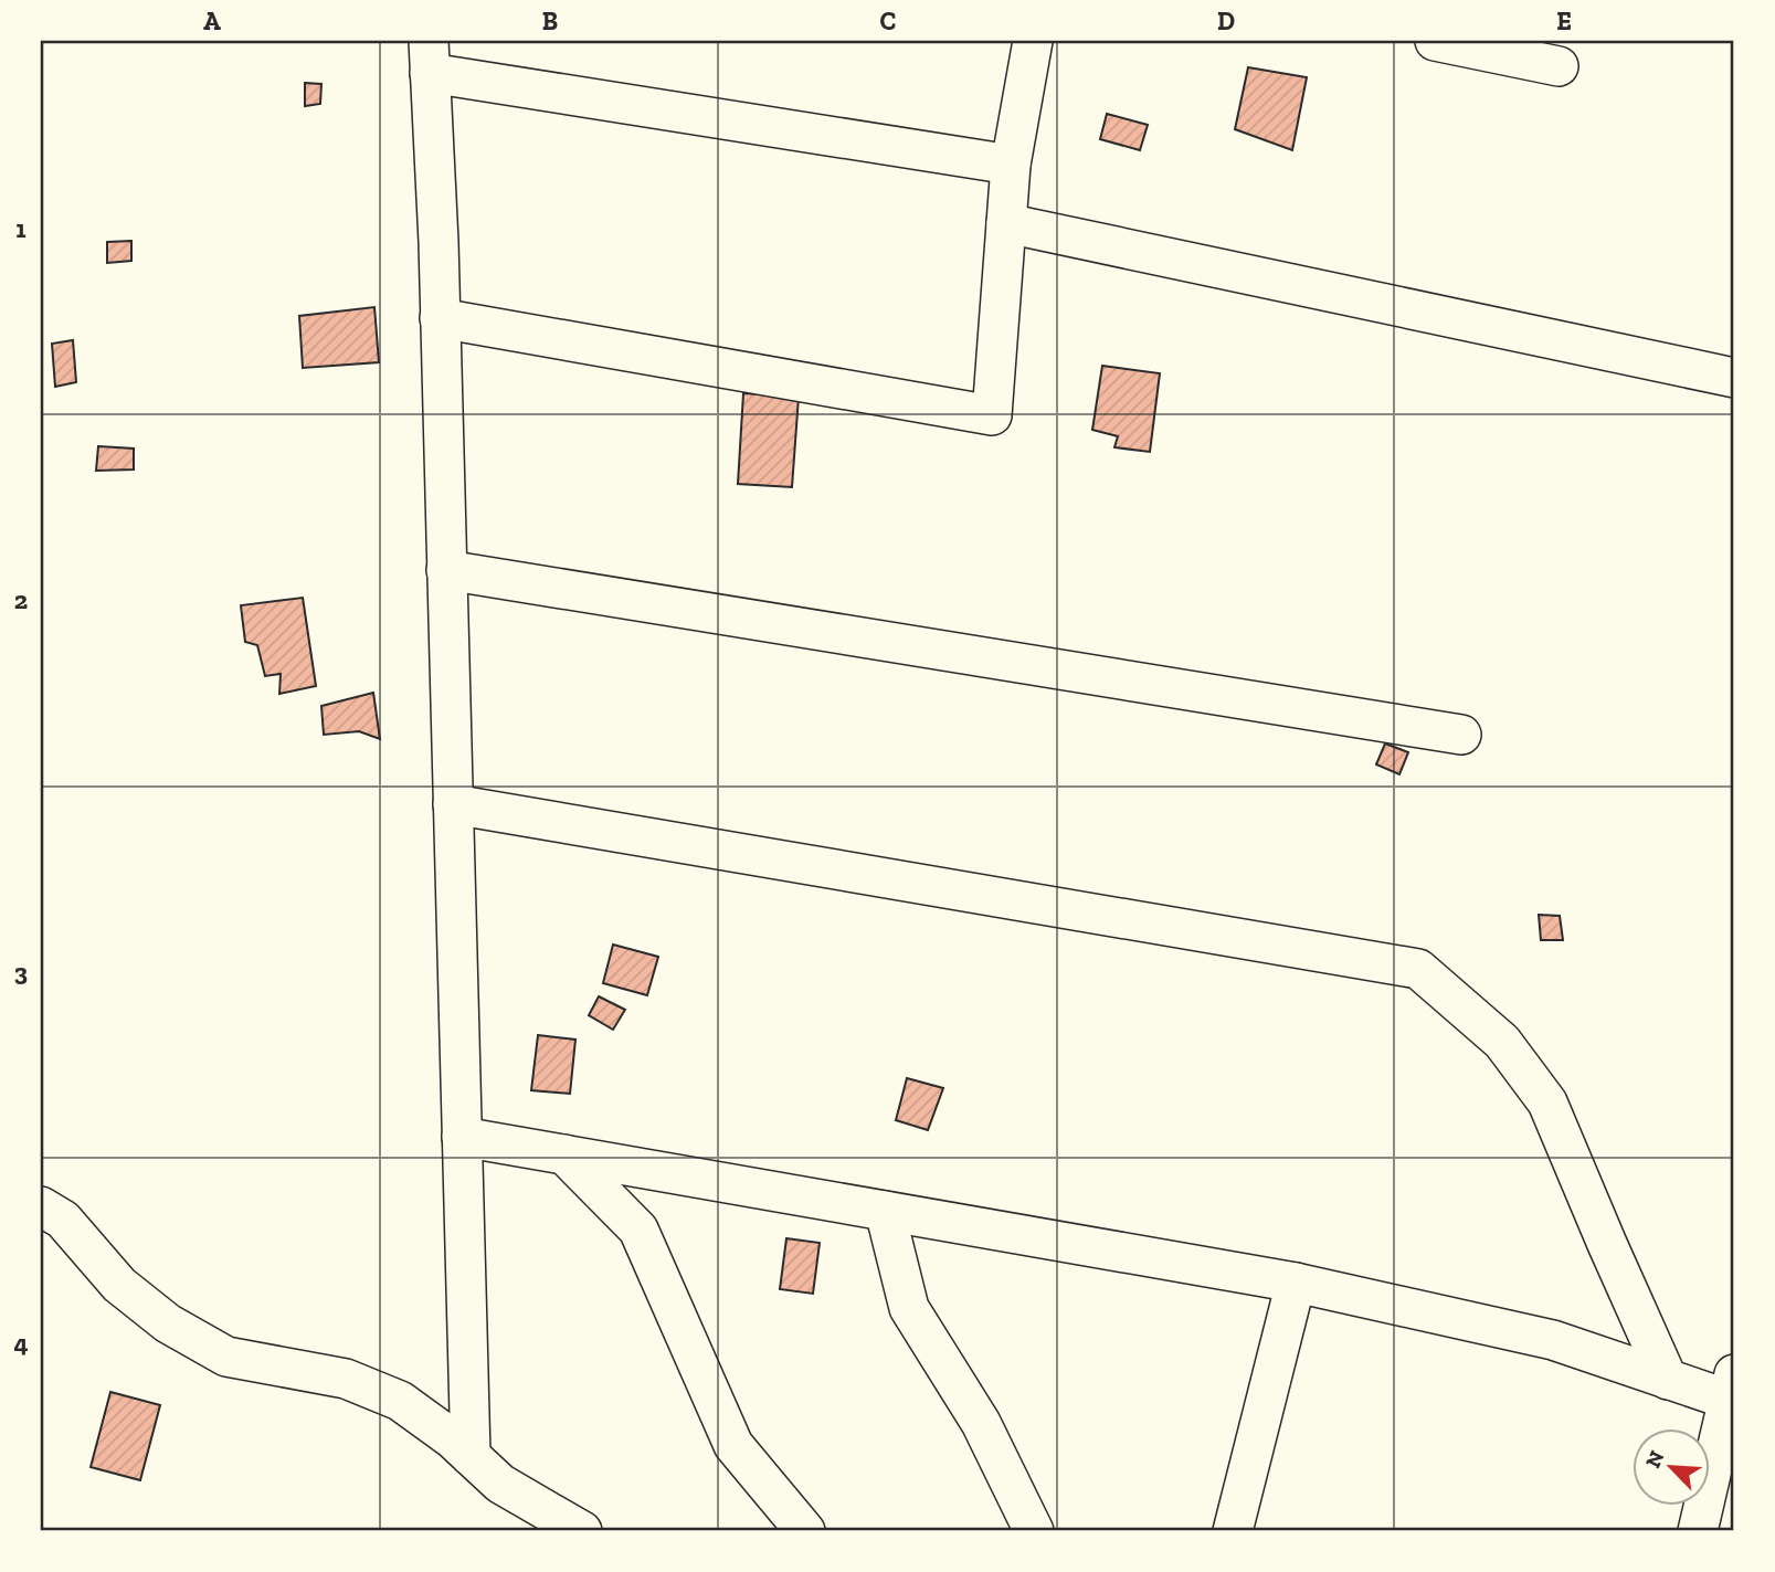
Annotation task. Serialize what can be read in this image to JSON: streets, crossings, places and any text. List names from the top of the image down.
{
  "north": "top left",
  "grid": {
    "columns": [
      "A",
      "B",
      "C",
      "D",
      "E"
    ],
    "rows": [
      "1",
      "2",
      "3",
      "4"
    ]
  }
}
